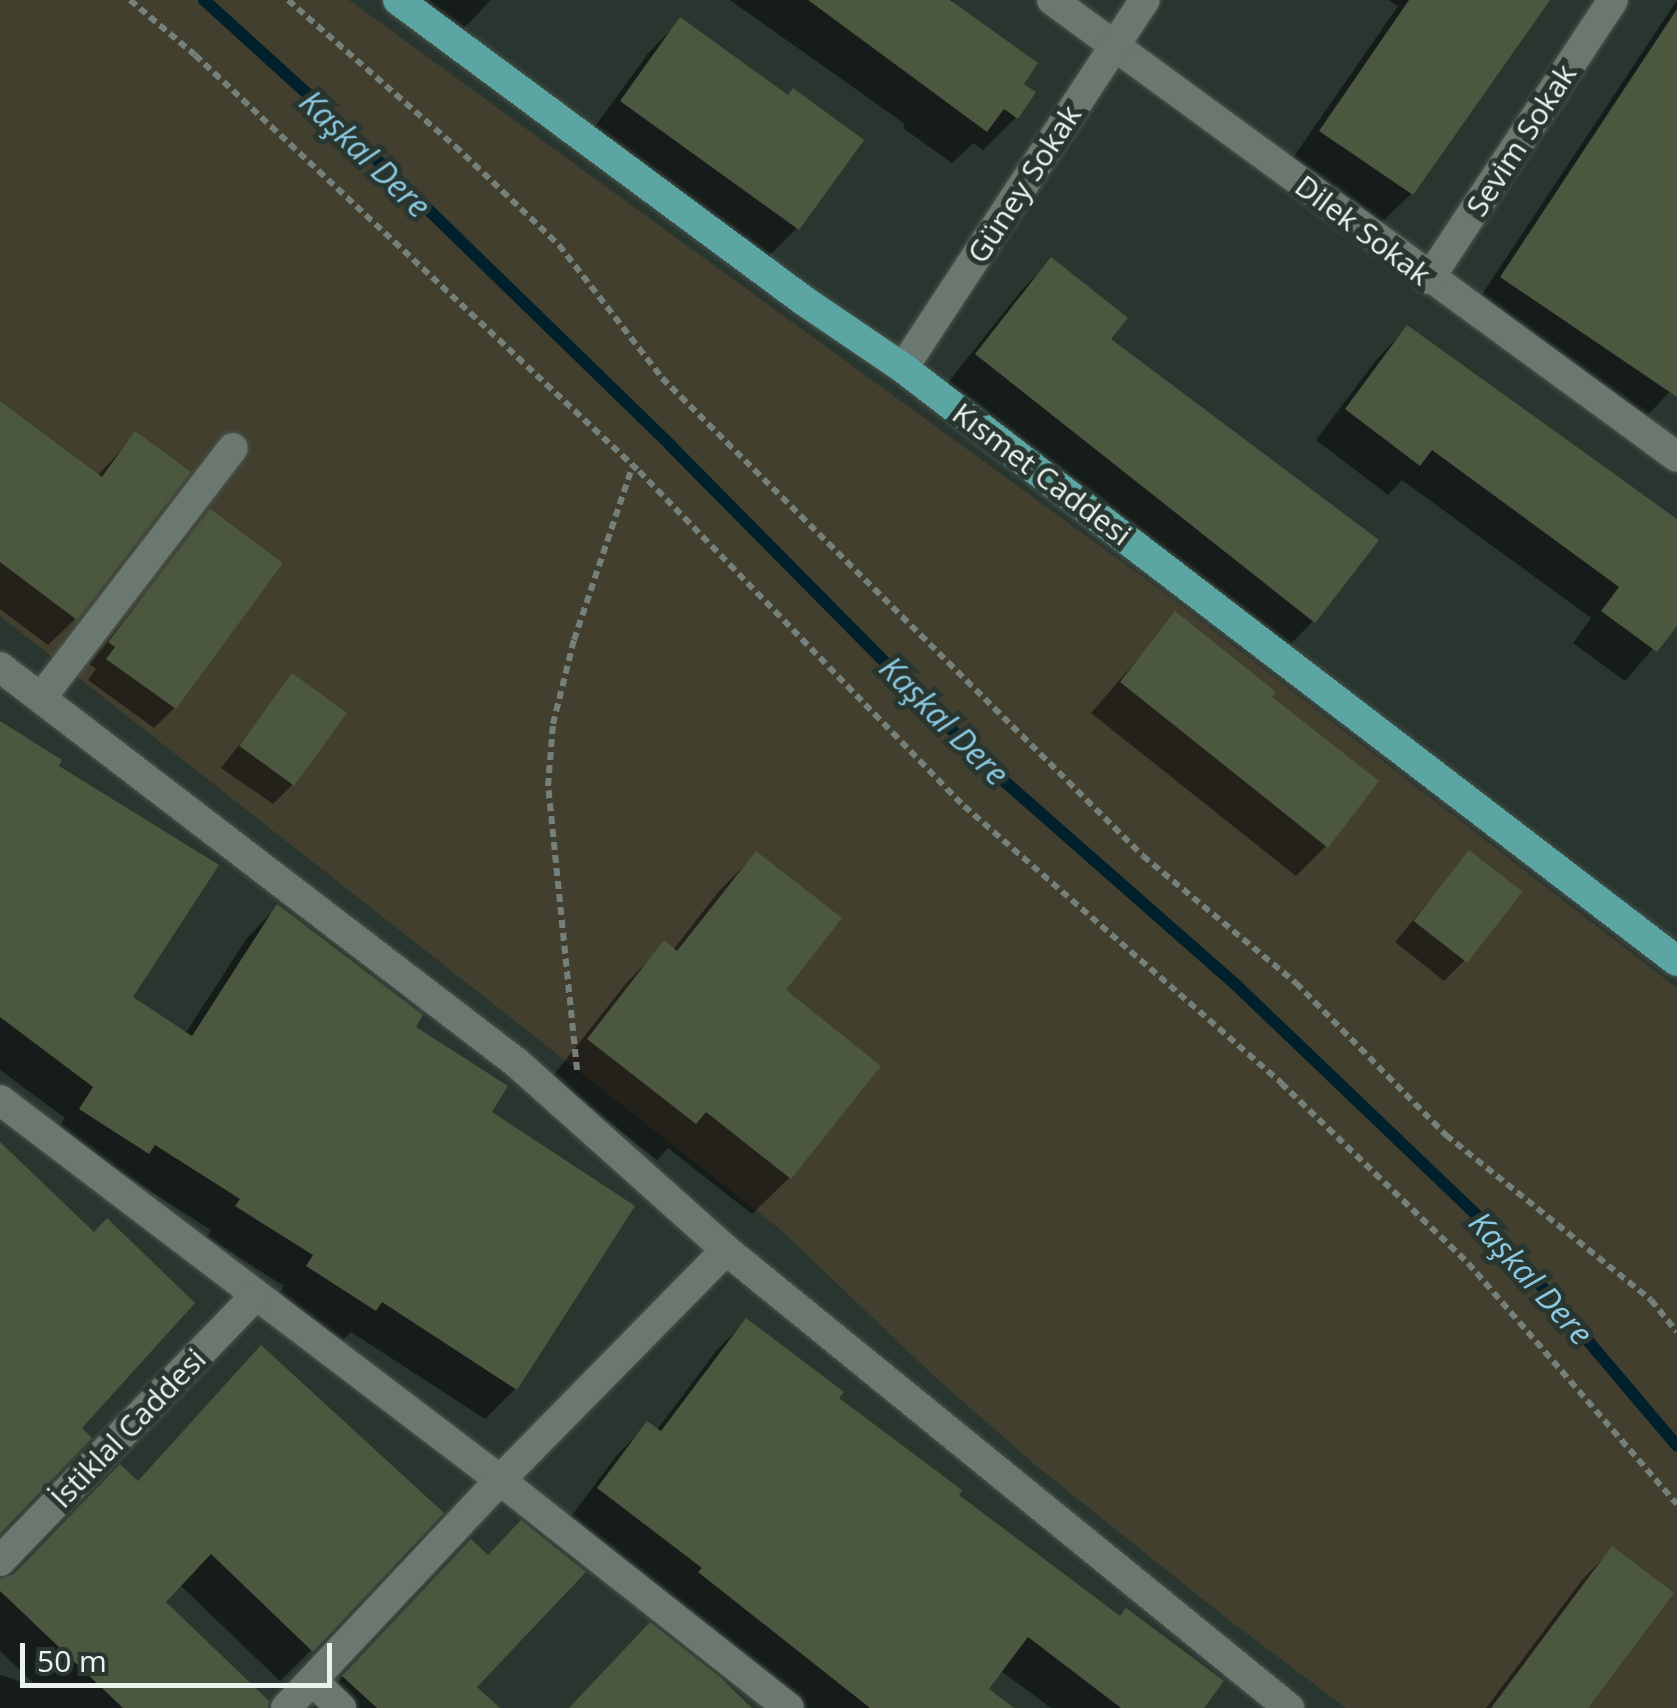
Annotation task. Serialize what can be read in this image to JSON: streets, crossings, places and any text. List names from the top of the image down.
{
  "streets": {
    "main road": ["Kısmet Caddesi"],
    "street": [
      "Sevim Sokak",
      "Güney Sokak",
      "Dilek Sokak",
      "İstiklal Caddesi"
    ]
  },
  "crossings": [
    ["Sevim Sokak", "Dilek Sokak"],
    ["Güney Sokak", "Dilek Sokak"],
    ["Güney Sokak", "Kısmet Caddesi"]
  ],
  "water": ["Kaşkal Dere"],
  "scale_bar": "50 m"
}
